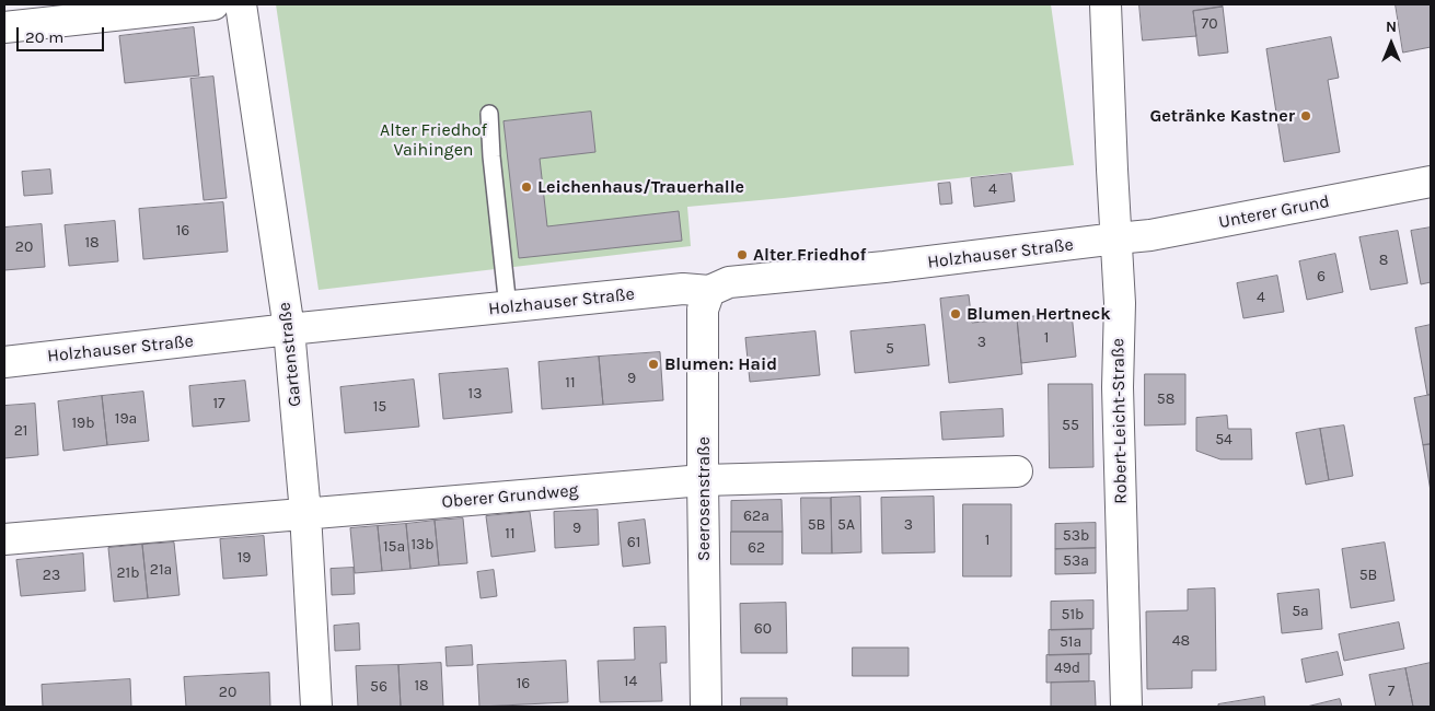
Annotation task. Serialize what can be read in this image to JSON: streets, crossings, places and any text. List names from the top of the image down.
{
  "streets": {
    "street": [
      "Unterer Grund",
      "Holzhauser Straße",
      "Gartenstraße",
      "Robert-Leicht-Straße",
      "Oberer Grundweg",
      "Seerosenstraße"
    ]
  },
  "crossings": [
    ["Unterer Grund", "Holzhauser Straße"],
    ["Unterer Grund", "Robert-Leicht-Straße"],
    ["Holzhauser Straße", "Gartenstraße"],
    ["Holzhauser Straße", "Robert-Leicht-Straße"],
    ["Holzhauser Straße", "Seerosenstraße"],
    ["Gartenstraße", "Oberer Grundweg"],
    ["Oberer Grundweg", "Seerosenstraße"]
  ],
  "parks": ["Alter Friedhof Vaihingen"],
  "places": [
    "Getränke Kastner",
    "Leichenhaus/Trauerhalle",
    "Alter Friedhof",
    "Blumen Hertneck",
    "Blumen: Haid"
  ],
  "house_numbers": [
    "70",
    "4",
    "16",
    "18",
    "20",
    "8",
    "6",
    "4",
    "1",
    "3",
    "5",
    "9",
    "11",
    "13",
    "58",
    "17",
    "15",
    "19a",
    "19b",
    "55",
    "21",
    "54",
    "62a",
    "5B",
    "5A",
    "3",
    "9",
    "11",
    "53b",
    "1",
    "61",
    "13b",
    "15a",
    "62",
    "19",
    "53a",
    "21a",
    "21b",
    "23",
    "5B",
    "5a",
    "51b",
    "60",
    "48",
    "51a",
    "49d",
    "14",
    "16",
    "18",
    "56",
    "7",
    "20"
  ],
  "scale_bar": "20 m",
  "north": "top"
}
